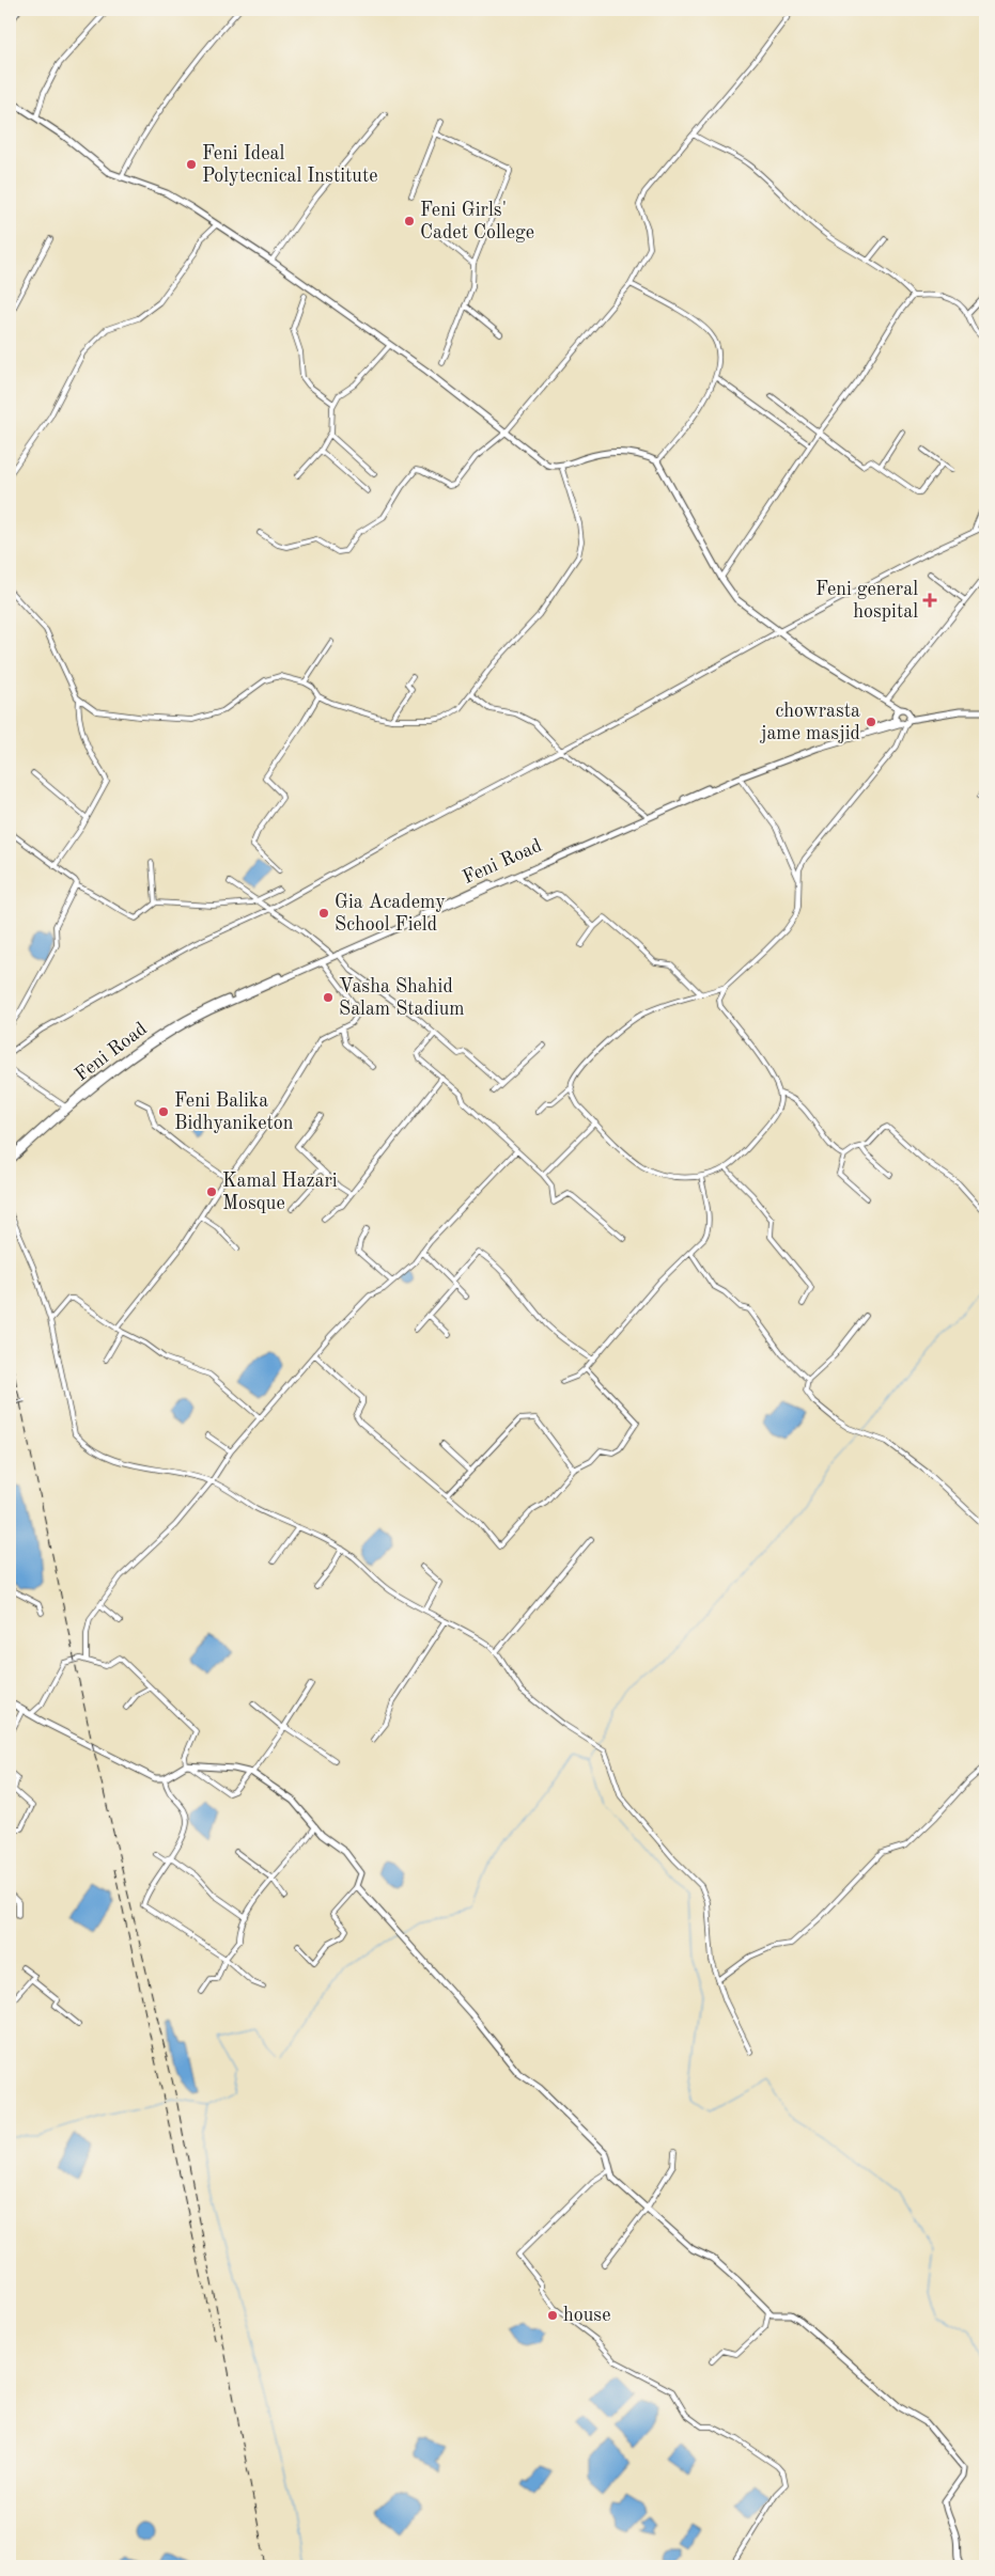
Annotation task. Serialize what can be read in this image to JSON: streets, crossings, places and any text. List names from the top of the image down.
{
  "streets": {
    "main road": ["Feni Road"]
  },
  "places": {
    "other": [
      "Feni Ideal Polytecnical Institute",
      "Feni Girls' Cadet College",
      "chowrasta jame masjid",
      "Gia Academy School Field",
      "Vasha Shahid Salam Stadium",
      "Feni Balika Bidhyaniketon",
      "Kamal Hazari Mosque",
      "house"
    ],
    "health": ["Feni general hospital"]
  }
}
